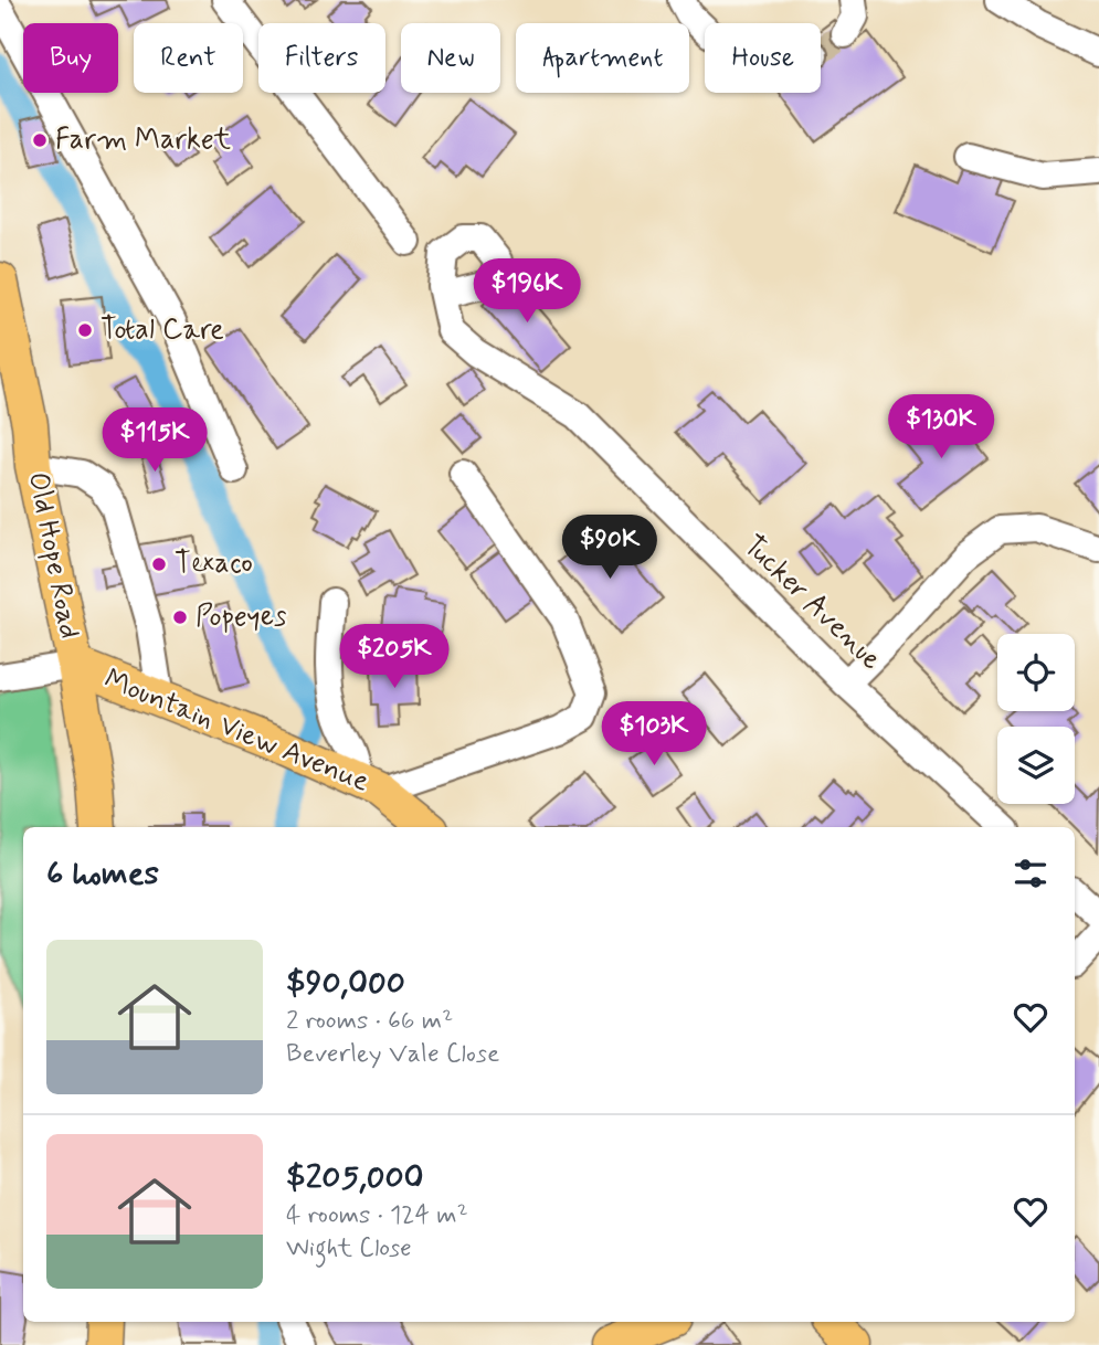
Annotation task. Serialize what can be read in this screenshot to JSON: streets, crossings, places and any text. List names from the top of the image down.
{
  "streets": {
    "main road": ["Old Hope Road", "Mountain View Avenue"],
    "street": ["Tucker Avenue"]
  },
  "crossings": [
    ["Old Hope Road", "Mountain View Avenue"]
  ],
  "places": [
    "Farm Market",
    "Total Care",
    "Texaco",
    "Popeyes"
  ],
  "page": {
    "chip": [
      "Buy",
      "Rent",
      "Filters",
      "New",
      "Apartment",
      "House"
    ],
    "price": [
      "$196K",
      "$130K",
      "$115K",
      "$90K",
      "$205K",
      "$103K"
    ],
    "heading": "6 homes",
    "list": [
      {
        "name": "$90,000",
        "note": "2 rooms · 66 m² · Beverley Vale Close"
      },
      {
        "name": "$205,000",
        "note": "4 rooms · 124 m² · Wight Close"
      }
    ]
  }
}
